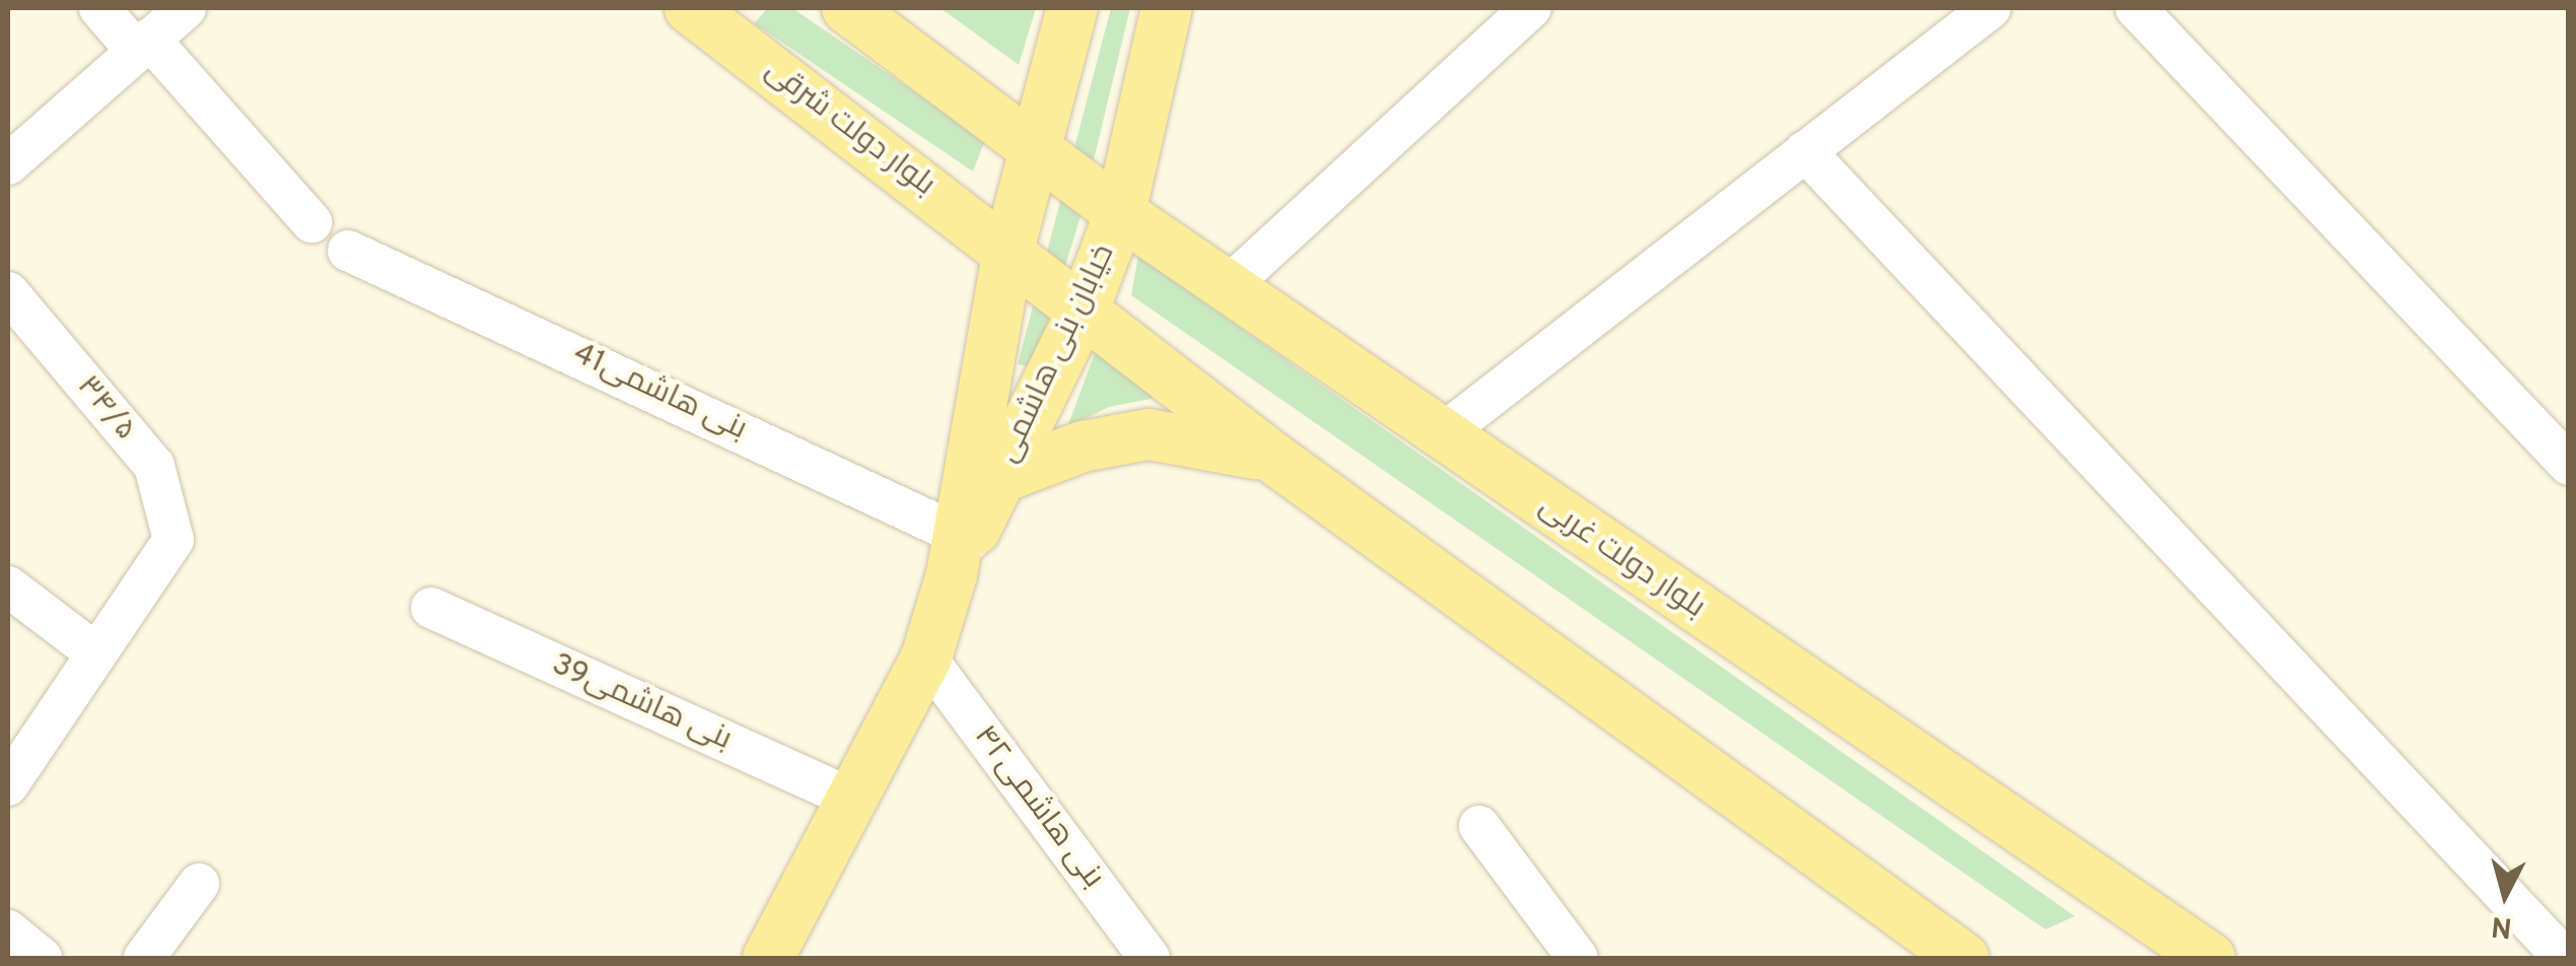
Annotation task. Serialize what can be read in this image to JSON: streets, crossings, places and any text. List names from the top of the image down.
{
  "streets": {
    "main road": ["بلوار دولت شرقی", "خیابان بنی هاشمی", "بلوار دولت غربی"],
    "street": [
      "بنی هاشمی41",
      "۳۴/۵",
      "بنی هاشمی39",
      "بنی هاشمی۴۲"
    ]
  },
  "crossings": [
    ["بلوار دولت شرقی", "خیابان بنی هاشمی"],
    ["خیابان بنی هاشمی", "بنی هاشمی41"],
    ["خیابان بنی هاشمی", "بلوار دولت غربی"],
    ["خیابان بنی هاشمی", "بنی هاشمی39"],
    ["خیابان بنی هاشمی", "بنی هاشمی۴۲"]
  ],
  "north": "bottom"
}
